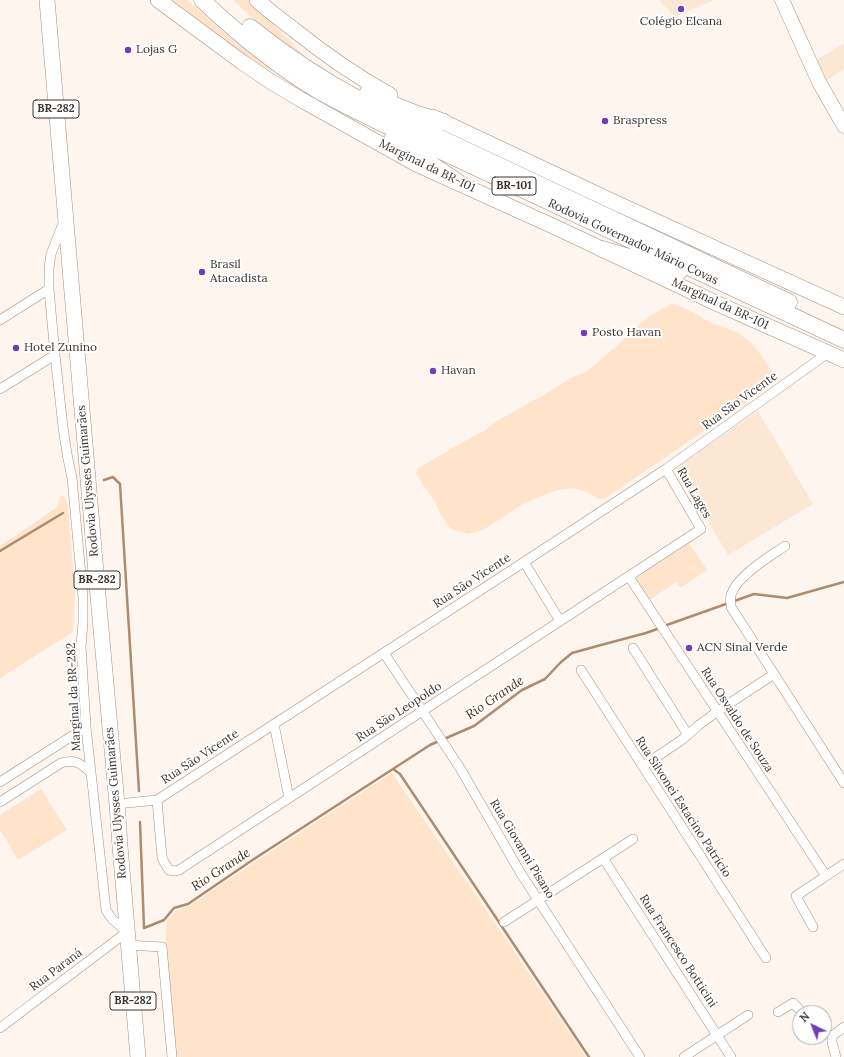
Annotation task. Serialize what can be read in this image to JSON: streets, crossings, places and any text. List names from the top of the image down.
{
  "streets": {
    "highway": [
      "BR-282",
      "Marginal da BR-101",
      "BR-101",
      "Rodovia Governador Mário Covas",
      "Rodovia Ulysses Guimarães"
    ],
    "street": [
      "Rua São Vicente",
      "Rua Lages",
      "Marginal da BR-282",
      "Rua São Leopoldo",
      "Rua Osvaldo de Souza",
      "Rua Silvonei Estacino Patrício",
      "Rua Giovanni Pisano",
      "Rua Francesco Botticini",
      "Rua Paraná"
    ]
  },
  "crossings": [
    ["Marginal da BR-101", "Rua São Vicente"],
    ["Rua São Vicente", "Rodovia Ulysses Guimarães"],
    ["Rua São Vicente", "Rua Lages"],
    ["Rua São Vicente", "Rua São Leopoldo"],
    ["Rua São Vicente", "Rua Giovanni Pisano"],
    ["Rodovia Ulysses Guimarães", "Marginal da BR-282"],
    ["Rodovia Ulysses Guimarães", "Rua Paraná"],
    ["Rua Lages", "Rua São Leopoldo"],
    ["Marginal da BR-282", "Rua Paraná"],
    ["Rua São Leopoldo", "Rua Osvaldo de Souza"],
    ["Rua São Leopoldo", "Rua Giovanni Pisano"]
  ],
  "water": ["Rio Grande"],
  "places": [
    "Colégio Elcana",
    "Lojas G",
    "Braspress",
    "Brasil Atacadista",
    "Posto Havan",
    "Hotel Zunino",
    "Havan",
    "ACN Sinal Verde"
  ],
  "north": "top left"
}
